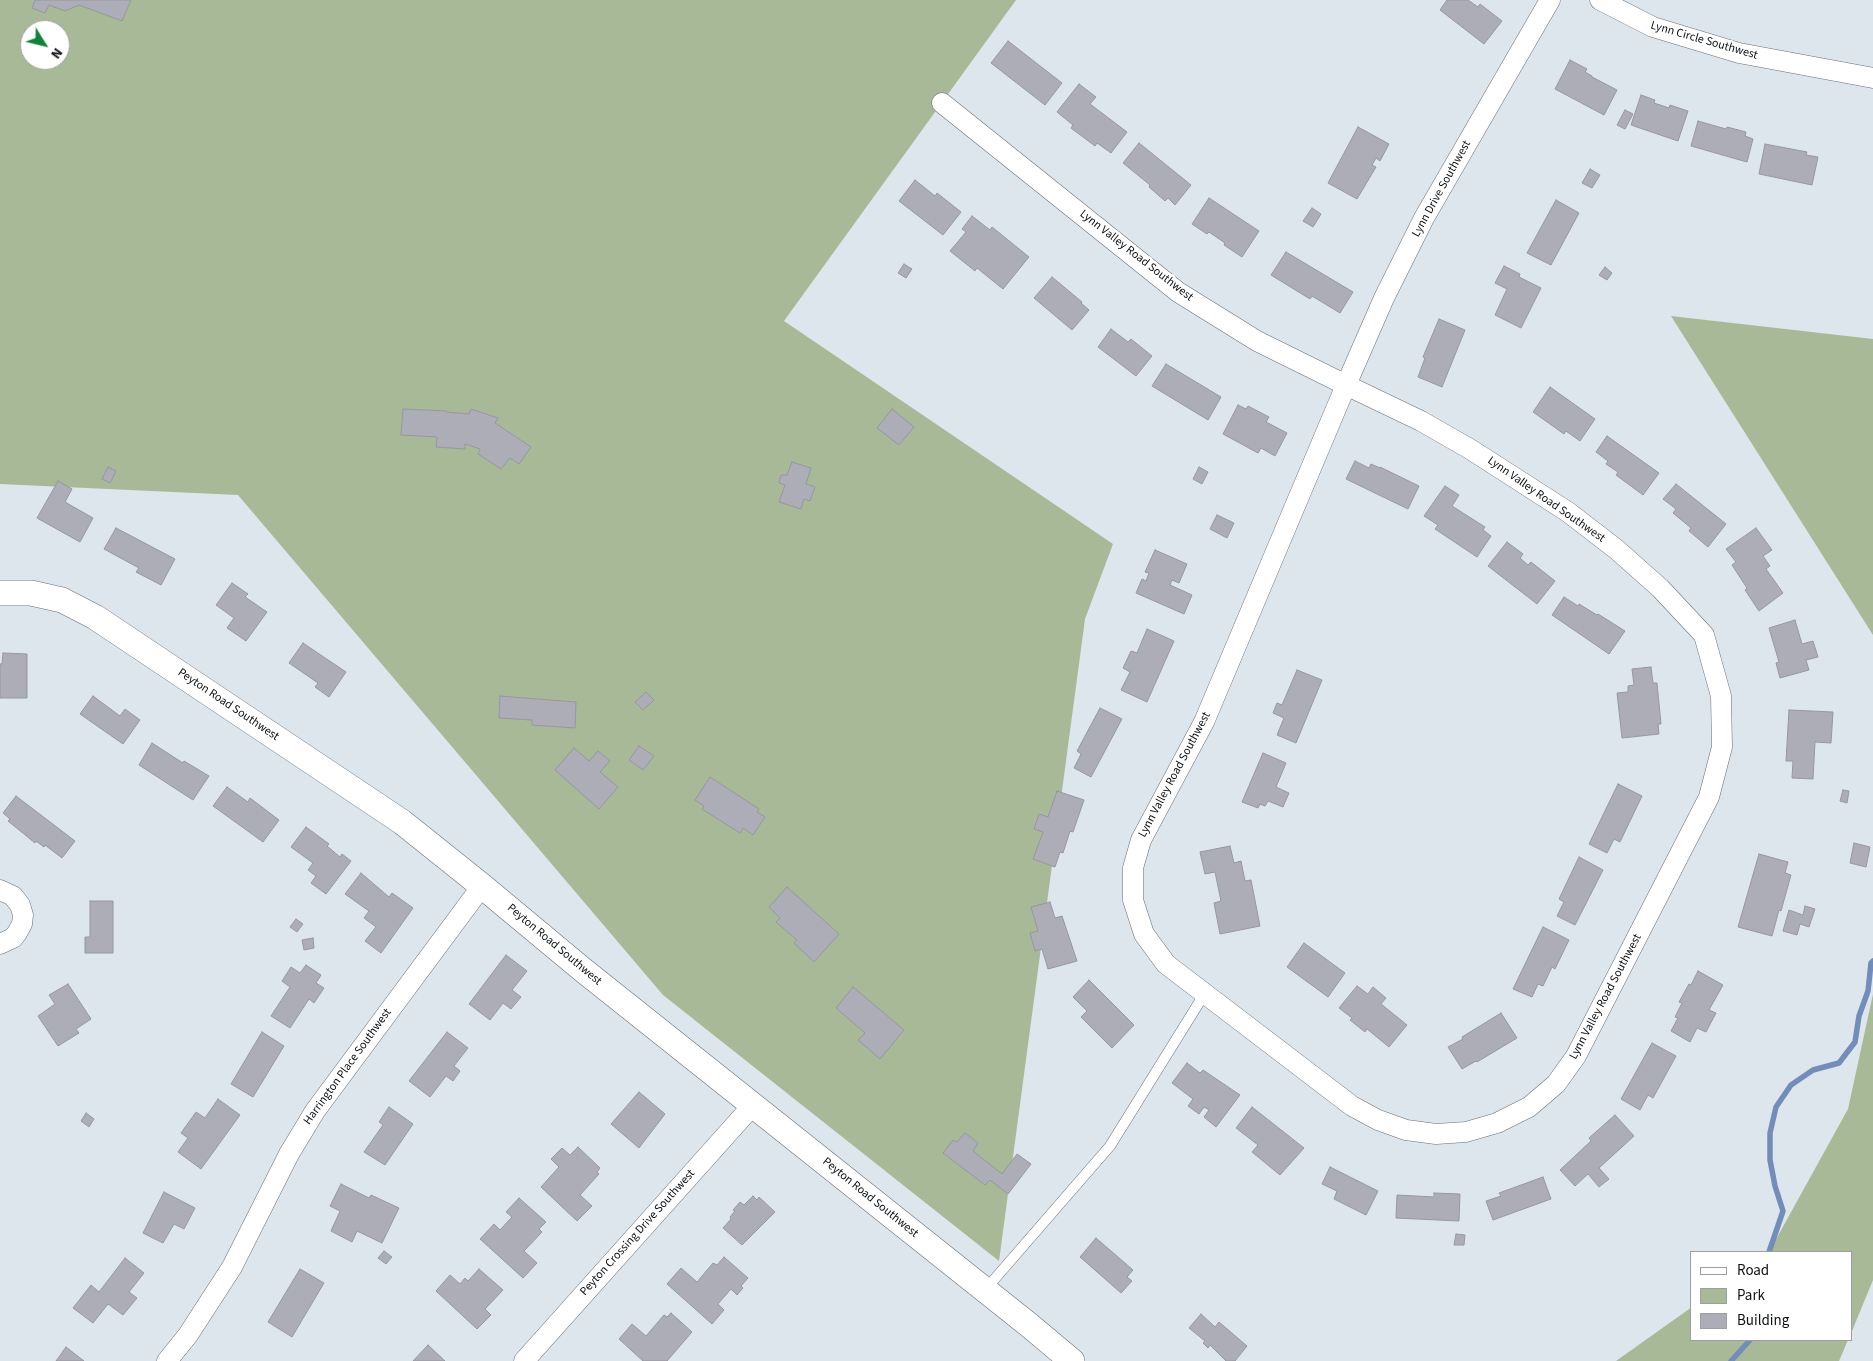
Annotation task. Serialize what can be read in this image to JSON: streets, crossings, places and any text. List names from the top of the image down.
{
  "streets": {
    "street": [
      "Lynn Circle Southwest",
      "Lynn Drive Southwest",
      "Lynn Valley Road Southwest",
      "Peyton Road Southwest",
      "Harrington Place Southwest",
      "Peyton Crossing Drive Southwest"
    ]
  },
  "crossings": [
    ["Lynn Drive Southwest", "Lynn Valley Road Southwest"],
    ["Peyton Road Southwest", "Harrington Place Southwest"],
    ["Peyton Road Southwest", "Peyton Crossing Drive Southwest"]
  ],
  "legend": ["Road", "Park", "Building"],
  "north": "bottom right"
}
